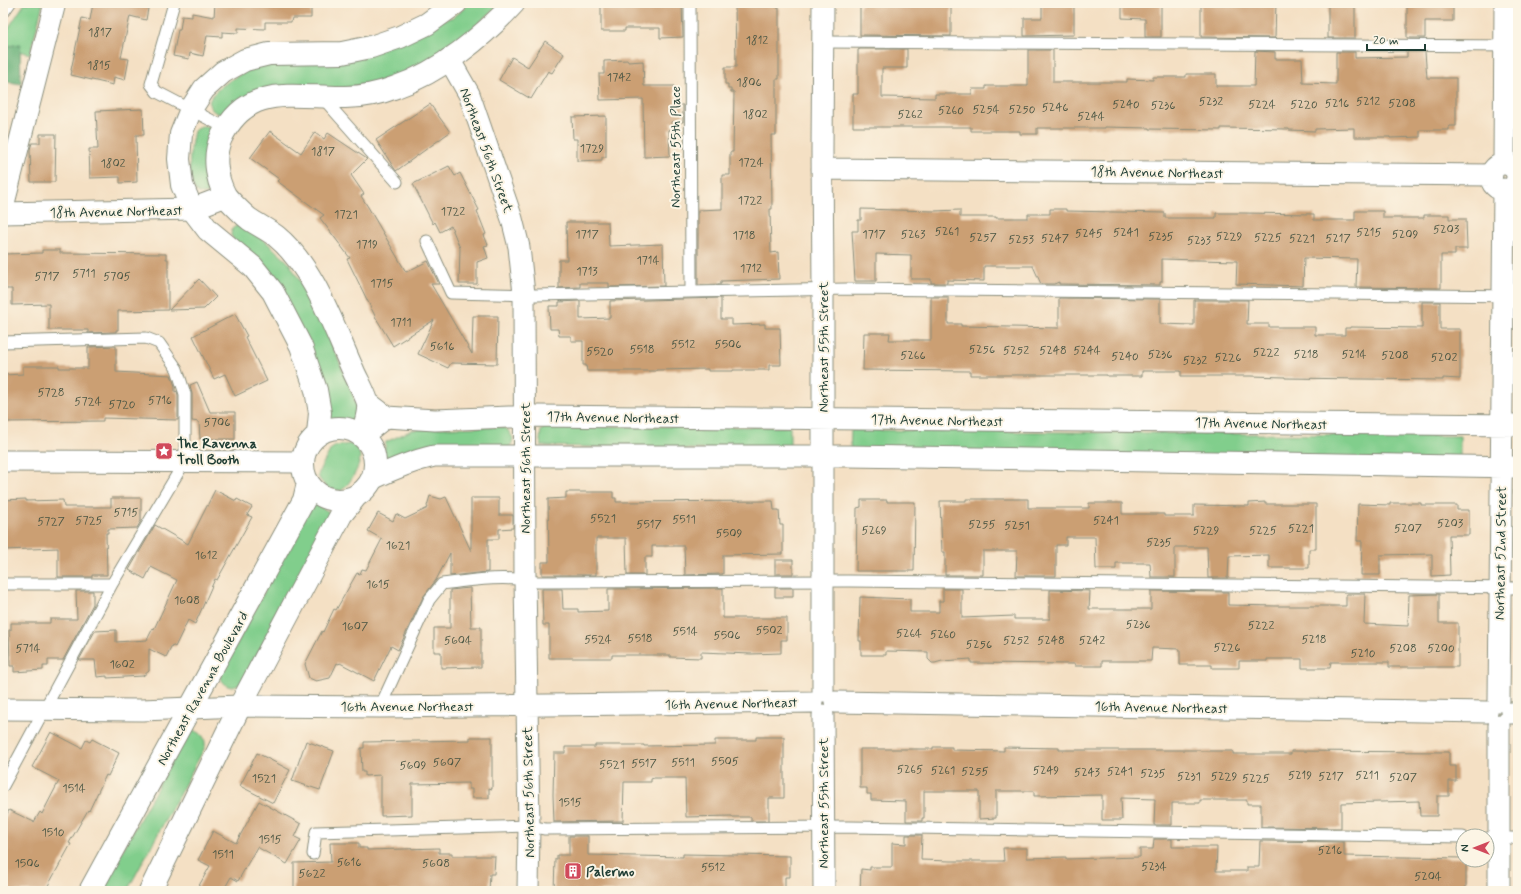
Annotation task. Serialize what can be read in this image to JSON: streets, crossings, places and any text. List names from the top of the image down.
{
  "streets": {
    "main road": ["Northeast Ravenna Boulevard"],
    "street": [
      "Northeast 56th Street",
      "18th Avenue Northeast",
      "Northeast 55th Street",
      "17th Avenue Northeast",
      "Northeast 52nd Street",
      "16th Avenue Northeast"
    ],
    "lane": ["Northeast 55th Place"]
  },
  "crossings": [
    ["Northeast 56th Street", "17th Avenue Northeast"],
    ["Northeast 56th Street", "16th Avenue Northeast"],
    ["18th Avenue Northeast", "Northeast 55th Street"],
    ["18th Avenue Northeast", "Northeast 52nd Street"],
    ["Northeast 55th Street", "17th Avenue Northeast"],
    ["Northeast 55th Street", "16th Avenue Northeast"],
    ["17th Avenue Northeast", "Northeast 52nd Street"],
    ["Northeast 52nd Street", "16th Avenue Northeast"],
    ["Northeast Ravenna Boulevard", "16th Avenue Northeast"]
  ],
  "places": {
    "place": ["The Ravenna Troll Booth"],
    "building": ["Palermo"]
  },
  "house_numbers": [
    "1817",
    "1812",
    "1815",
    "1742",
    "1806",
    "5232",
    "5212",
    "5216",
    "5208",
    "5240",
    "5224",
    "5220",
    "5236",
    "5246",
    "5254",
    "5250",
    "5260",
    "1802",
    "5262",
    "5244",
    "1729",
    "1817",
    "1724",
    "1802",
    "1722",
    "1722",
    "1721",
    "5203",
    "5261",
    "5241",
    "5215",
    "5245",
    "1717",
    "1717",
    "5263",
    "5209",
    "1718",
    "5235",
    "5229",
    "5257",
    "5225",
    "5247",
    "5221",
    "5217",
    "5253",
    "5233",
    "1719",
    "1714",
    "1712",
    "1713",
    "5711",
    "5717",
    "5705",
    "1715",
    "1711",
    "5512",
    "5506",
    "5616",
    "5518",
    "5256",
    "5252",
    "5248",
    "5244",
    "5520",
    "5222",
    "5236",
    "5218",
    "5214",
    "5266",
    "5208",
    "5240",
    "5226",
    "5202",
    "5232",
    "5728",
    "5716",
    "5724",
    "5720",
    "5706",
    "5715",
    "5521",
    "5511",
    "5725",
    "5241",
    "5727",
    "5203",
    "5517",
    "5255",
    "5251",
    "5221",
    "5207",
    "5269",
    "5229",
    "5225",
    "5509",
    "5235",
    "1621",
    "1612",
    "1615",
    "1608",
    "5236",
    "5222",
    "1607",
    "5502",
    "5514",
    "5264",
    "5260",
    "5506",
    "5518",
    "5524",
    "5218",
    "5604",
    "5252",
    "5248",
    "5242",
    "5256",
    "5226",
    "5714",
    "5208",
    "5200",
    "5210",
    "1602",
    "5505",
    "5607",
    "5511",
    "5517",
    "5521",
    "5609",
    "5265",
    "5261",
    "5249",
    "5255",
    "5241",
    "5243",
    "5235",
    "5219",
    "5211",
    "5231",
    "5229",
    "5217",
    "5207",
    "1521",
    "5225",
    "1514",
    "1515",
    "1510",
    "1515",
    "5216",
    "1511",
    "5616",
    "1506",
    "5608",
    "5234",
    "5512",
    "5622",
    "5204"
  ],
  "scale_bar": "20 m",
  "north": "left"
}
